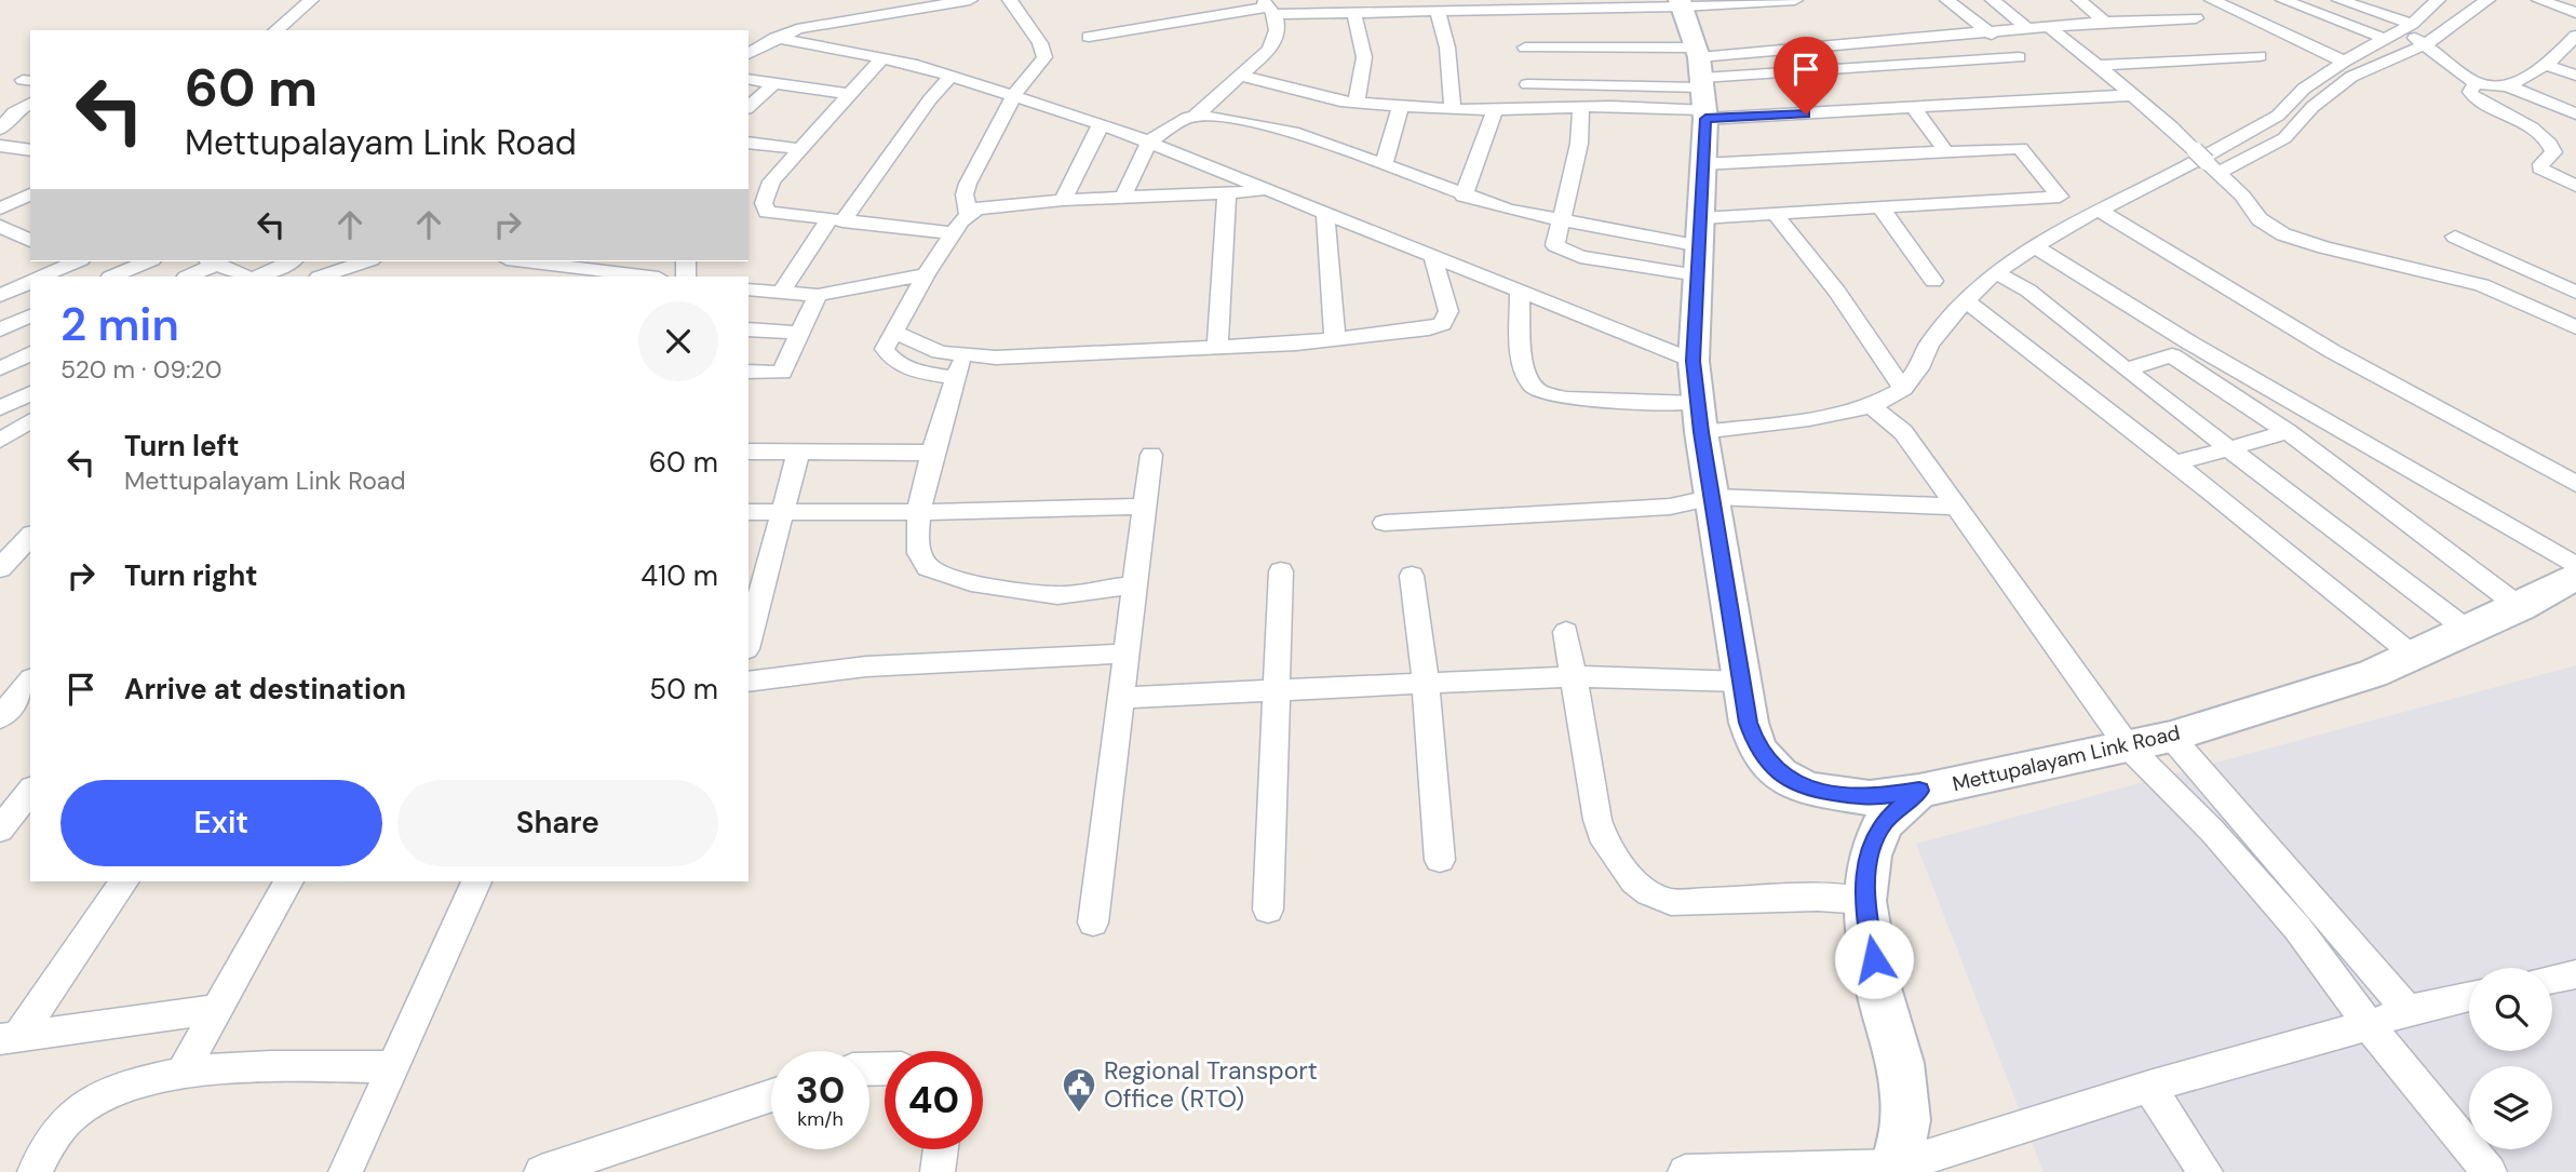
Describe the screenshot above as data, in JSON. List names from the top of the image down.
{
  "streets": {
    "street": ["Mettupalayam Link Road"]
  },
  "places": {
    "public building": ["Regional Transport Office (RTO)"]
  },
  "page": {
    "turn": ["60 m", "Mettupalayam Link Road"],
    "heading": ["2 min", "520 m · 09:20"],
    "list": [
      {
        "name": "Turn left",
        "note": "Mettupalayam Link Road",
        "value": "60 m"
      },
      {
        "name": "Turn right",
        "value": "410 m"
      },
      {
        "name": "Arrive at destination",
        "value": "50 m"
      }
    ],
    "buttons": ["Exit", "Share"],
    "speed": "30 km/h",
    "limit": "40"
  }
}
